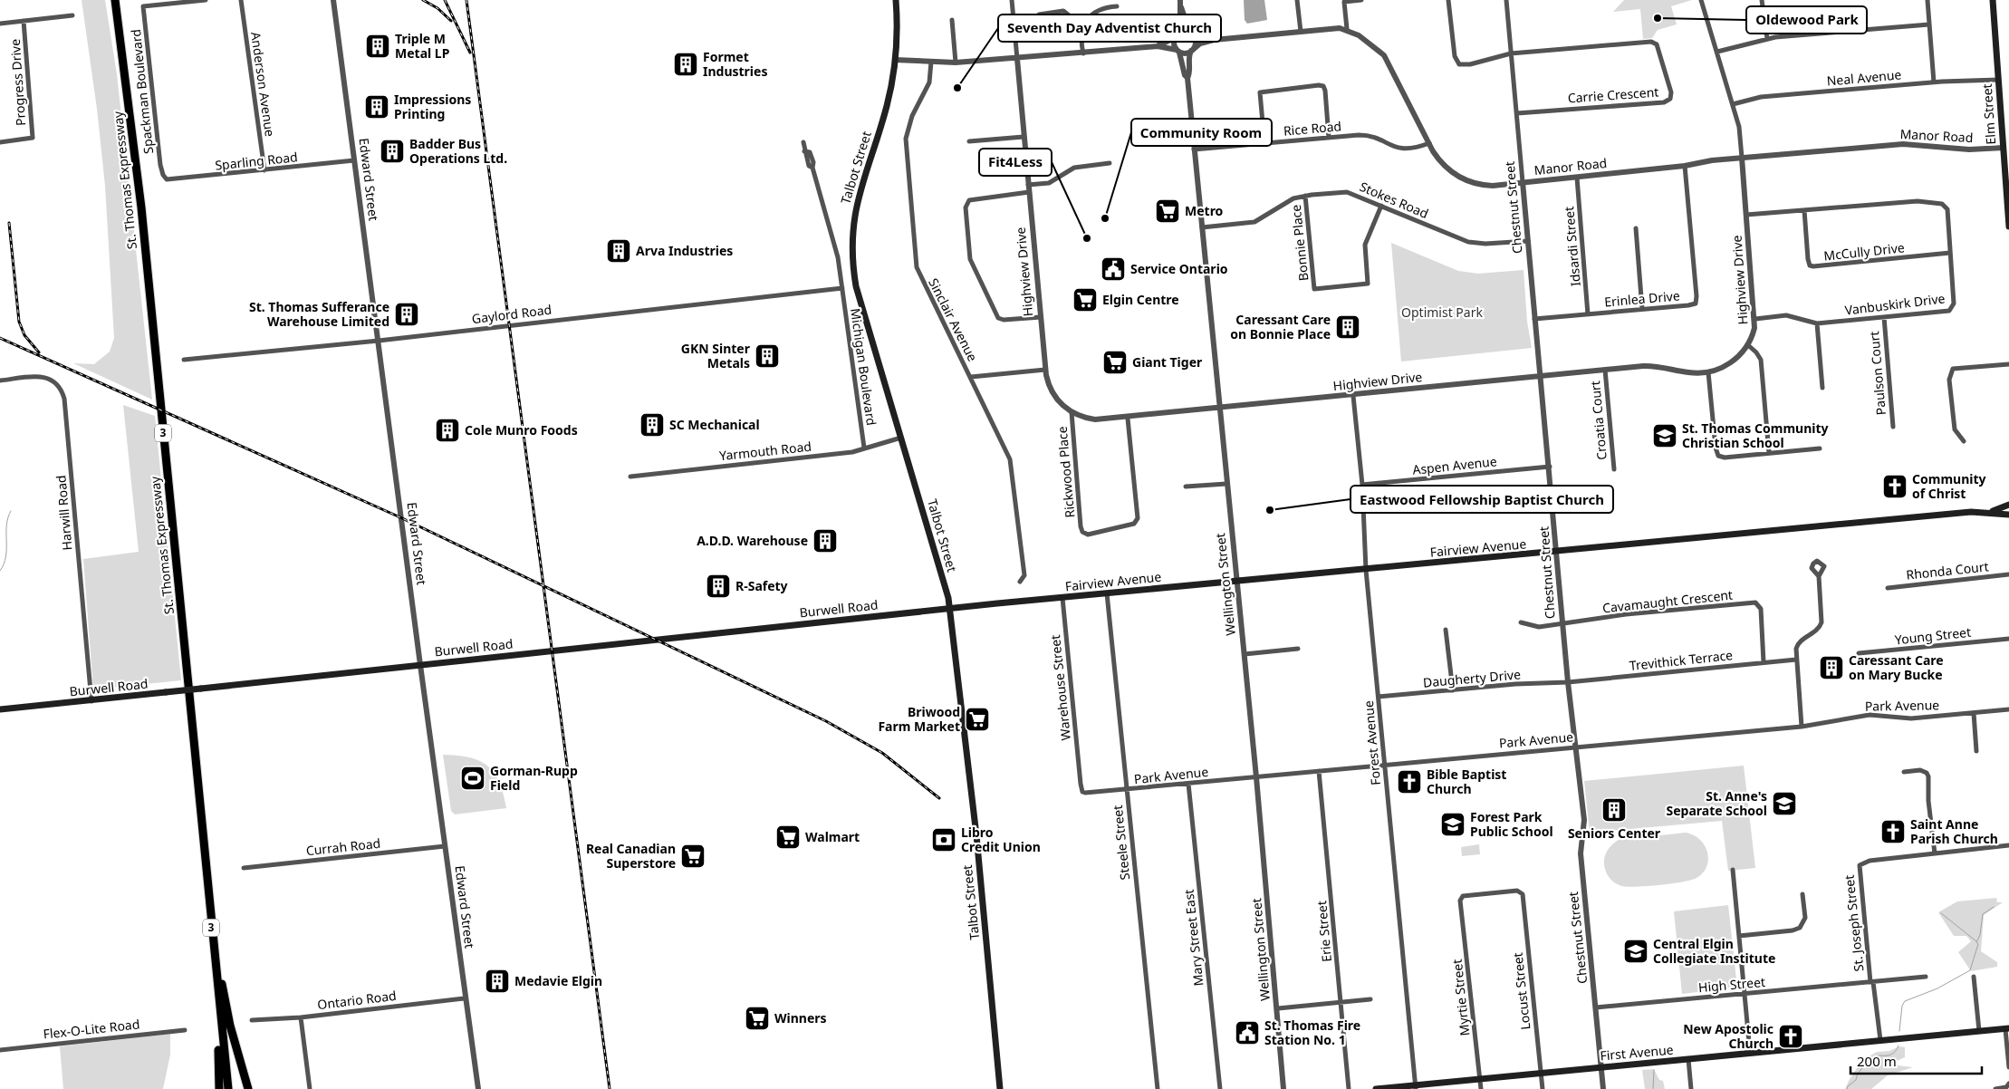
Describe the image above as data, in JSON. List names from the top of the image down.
{
  "streets": {
    "highway": ["St. Thomas Expressway", "3"],
    "main road": [
      "Elm Street",
      "Talbot Street",
      "Fairview Avenue",
      "Burwell Road",
      "First Avenue"
    ],
    "street": [
      "Neal Avenue",
      "Progress Drive",
      "Anderson Avenue",
      "Spackman Boulevard",
      "Carrie Crescent",
      "Rice Road",
      "Manor Road",
      "Sparling Road",
      "Edward Street",
      "Stokes Road",
      "Chestnut Street",
      "Bonnie Place",
      "Idsardi Street",
      "McCully Drive",
      "Highview Drive",
      "Erinlea Drive",
      "Vanbuskirk Drive",
      "Gaylord Road",
      "Sinclair Avenue",
      "Michigan Boulevard",
      "Paulson Court",
      "Croatia Court",
      "Yarmouth Road",
      "Aspen Avenue",
      "Rickwood Place",
      "Harwill Road",
      "Rhonda Court",
      "Wellington Street",
      "Cavamaught Crescent",
      "Young Street",
      "Trevithick Terrace",
      "Daugherty Drive",
      "Warehouse Street",
      "Park Avenue",
      "Forest Avenue",
      "Steele Street",
      "Currah Road",
      "St. Joseph Street",
      "Erie Street",
      "Mary Street East",
      "High Street",
      "Locust Street",
      "Myrtie Street",
      "Ontario Road",
      "Flex-O-Lite Road"
    ]
  },
  "crossings": [
    ["Neal Avenue", "Elm Street"],
    ["Neal Avenue", "Highview Drive"],
    ["Anderson Avenue", "Sparling Road"],
    ["Spackman Boulevard", "Sparling Road"],
    ["Carrie Crescent", "Chestnut Street"],
    ["Elm Street", "Manor Road"],
    ["Rice Road", "Manor Road"],
    ["Rice Road", "Wellington Street"],
    ["Manor Road", "Chestnut Street"],
    ["Manor Road", "Idsardi Street"],
    ["Manor Road", "Highview Drive"],
    ["Manor Road", "Erinlea Drive"],
    ["Sparling Road", "Edward Street"],
    ["Talbot Street", "Yarmouth Road"],
    ["Talbot Street", "Fairview Avenue"],
    ["Talbot Street", "Burwell Road"],
    ["Edward Street", "Gaylord Road"],
    ["Edward Street", "Burwell Road"],
    ["Edward Street", "Currah Road"],
    ["Edward Street", "Ontario Road"],
    ["Stokes Road", "Chestnut Street"],
    ["Stokes Road", "Bonnie Place"],
    ["Stokes Road", "Wellington Street"],
    ["Chestnut Street", "Highview Drive"],
    ["Chestnut Street", "Erinlea Drive"],
    ["Chestnut Street", "Aspen Avenue"],
    ["Chestnut Street", "Fairview Avenue"],
    ["Chestnut Street", "Cavamaught Crescent"],
    ["Chestnut Street", "Trevithick Terrace"],
    ["Chestnut Street", "Daugherty Drive"],
    ["Chestnut Street", "Park Avenue"],
    ["Chestnut Street", "High Street"],
    ["Chestnut Street", "First Avenue"],
    ["Idsardi Street", "Erinlea Drive"],
    ["McCully Drive", "Vanbuskirk Drive"],
    ["Highview Drive", "Vanbuskirk Drive"],
    ["Highview Drive", "Croatia Court"],
    ["Highview Drive", "Rickwood Place"],
    ["Highview Drive", "Wellington Street"],
    ["Highview Drive", "Forest Avenue"],
    ["Vanbuskirk Drive", "Paulson Court"],
    ["Gaylord Road", "Michigan Boulevard"],
    ["Michigan Boulevard", "Yarmouth Road"],
    ["Aspen Avenue", "Forest Avenue"],
    ["Harwill Road", "Burwell Road"],
    ["Fairview Avenue", "Wellington Street"],
    ["Fairview Avenue", "Burwell Road"],
    ["Fairview Avenue", "Warehouse Street"],
    ["Fairview Avenue", "Forest Avenue"],
    ["Fairview Avenue", "Steele Street"],
    ["Wellington Street", "Park Avenue"],
    ["Cavamaught Crescent", "Trevithick Terrace"],
    ["Trevithick Terrace", "Daugherty Drive"],
    ["Daugherty Drive", "Forest Avenue"],
    ["Warehouse Street", "Park Avenue"],
    ["Park Avenue", "Forest Avenue"],
    ["Park Avenue", "Steele Street"],
    ["Park Avenue", "Erie Street"],
    ["Park Avenue", "Mary Street East"],
    ["Forest Avenue", "First Avenue"],
    ["St. Joseph Street", "High Street"],
    ["St. Joseph Street", "First Avenue"],
    ["Locust Street", "Myrtie Street"],
    ["Locust Street", "First Avenue"],
    ["Myrtie Street", "First Avenue"]
  ],
  "parks": ["Optimist Park"],
  "places": {
    "other": [
      "Oldewood Park",
      "Seventh Day Adventist Church",
      "Community Room",
      "Fit4Less",
      "Eastwood Fellowship Baptist Church"
    ],
    "building": [
      "Triple M Metal LP",
      "Formet Industries",
      "Impressions Printing",
      "Badder Bus Operations Ltd.",
      "Arva Industries",
      "St. Thomas Sufferance Warehouse Limited",
      "Caressant Care on Bonnie Place",
      "GKN Sinter Metals",
      "SC Mechanical",
      "Cole Munro Foods",
      "A.D.D. Warehouse",
      "R-Safety",
      "Caressant Care on Mary Bucke",
      "Seniors Center",
      "Medavie Elgin"
    ],
    "supermarket": [
      "Metro",
      "Elgin Centre",
      "Giant Tiger",
      "Briwood Farm Market",
      "Walmart",
      "Real Canadian Superstore",
      "Winners"
    ],
    "public building": ["Service Ontario", "St. Thomas Fire Station No. 1"],
    "school or university": [
      "St. Thomas Community Christian School",
      "St. Anne's Separate School",
      "Forest Park Public School",
      "Central Elgin Collegiate Institute"
    ],
    "church": [
      "Community of Christ",
      "Bible Baptist Church",
      "Saint Anne Parish Church",
      "New Apostolic Church"
    ],
    "sports": ["Gorman-Rupp Field"],
    "bank": ["Libro Credit Union"]
  },
  "scale_bar": "200 m"
}
